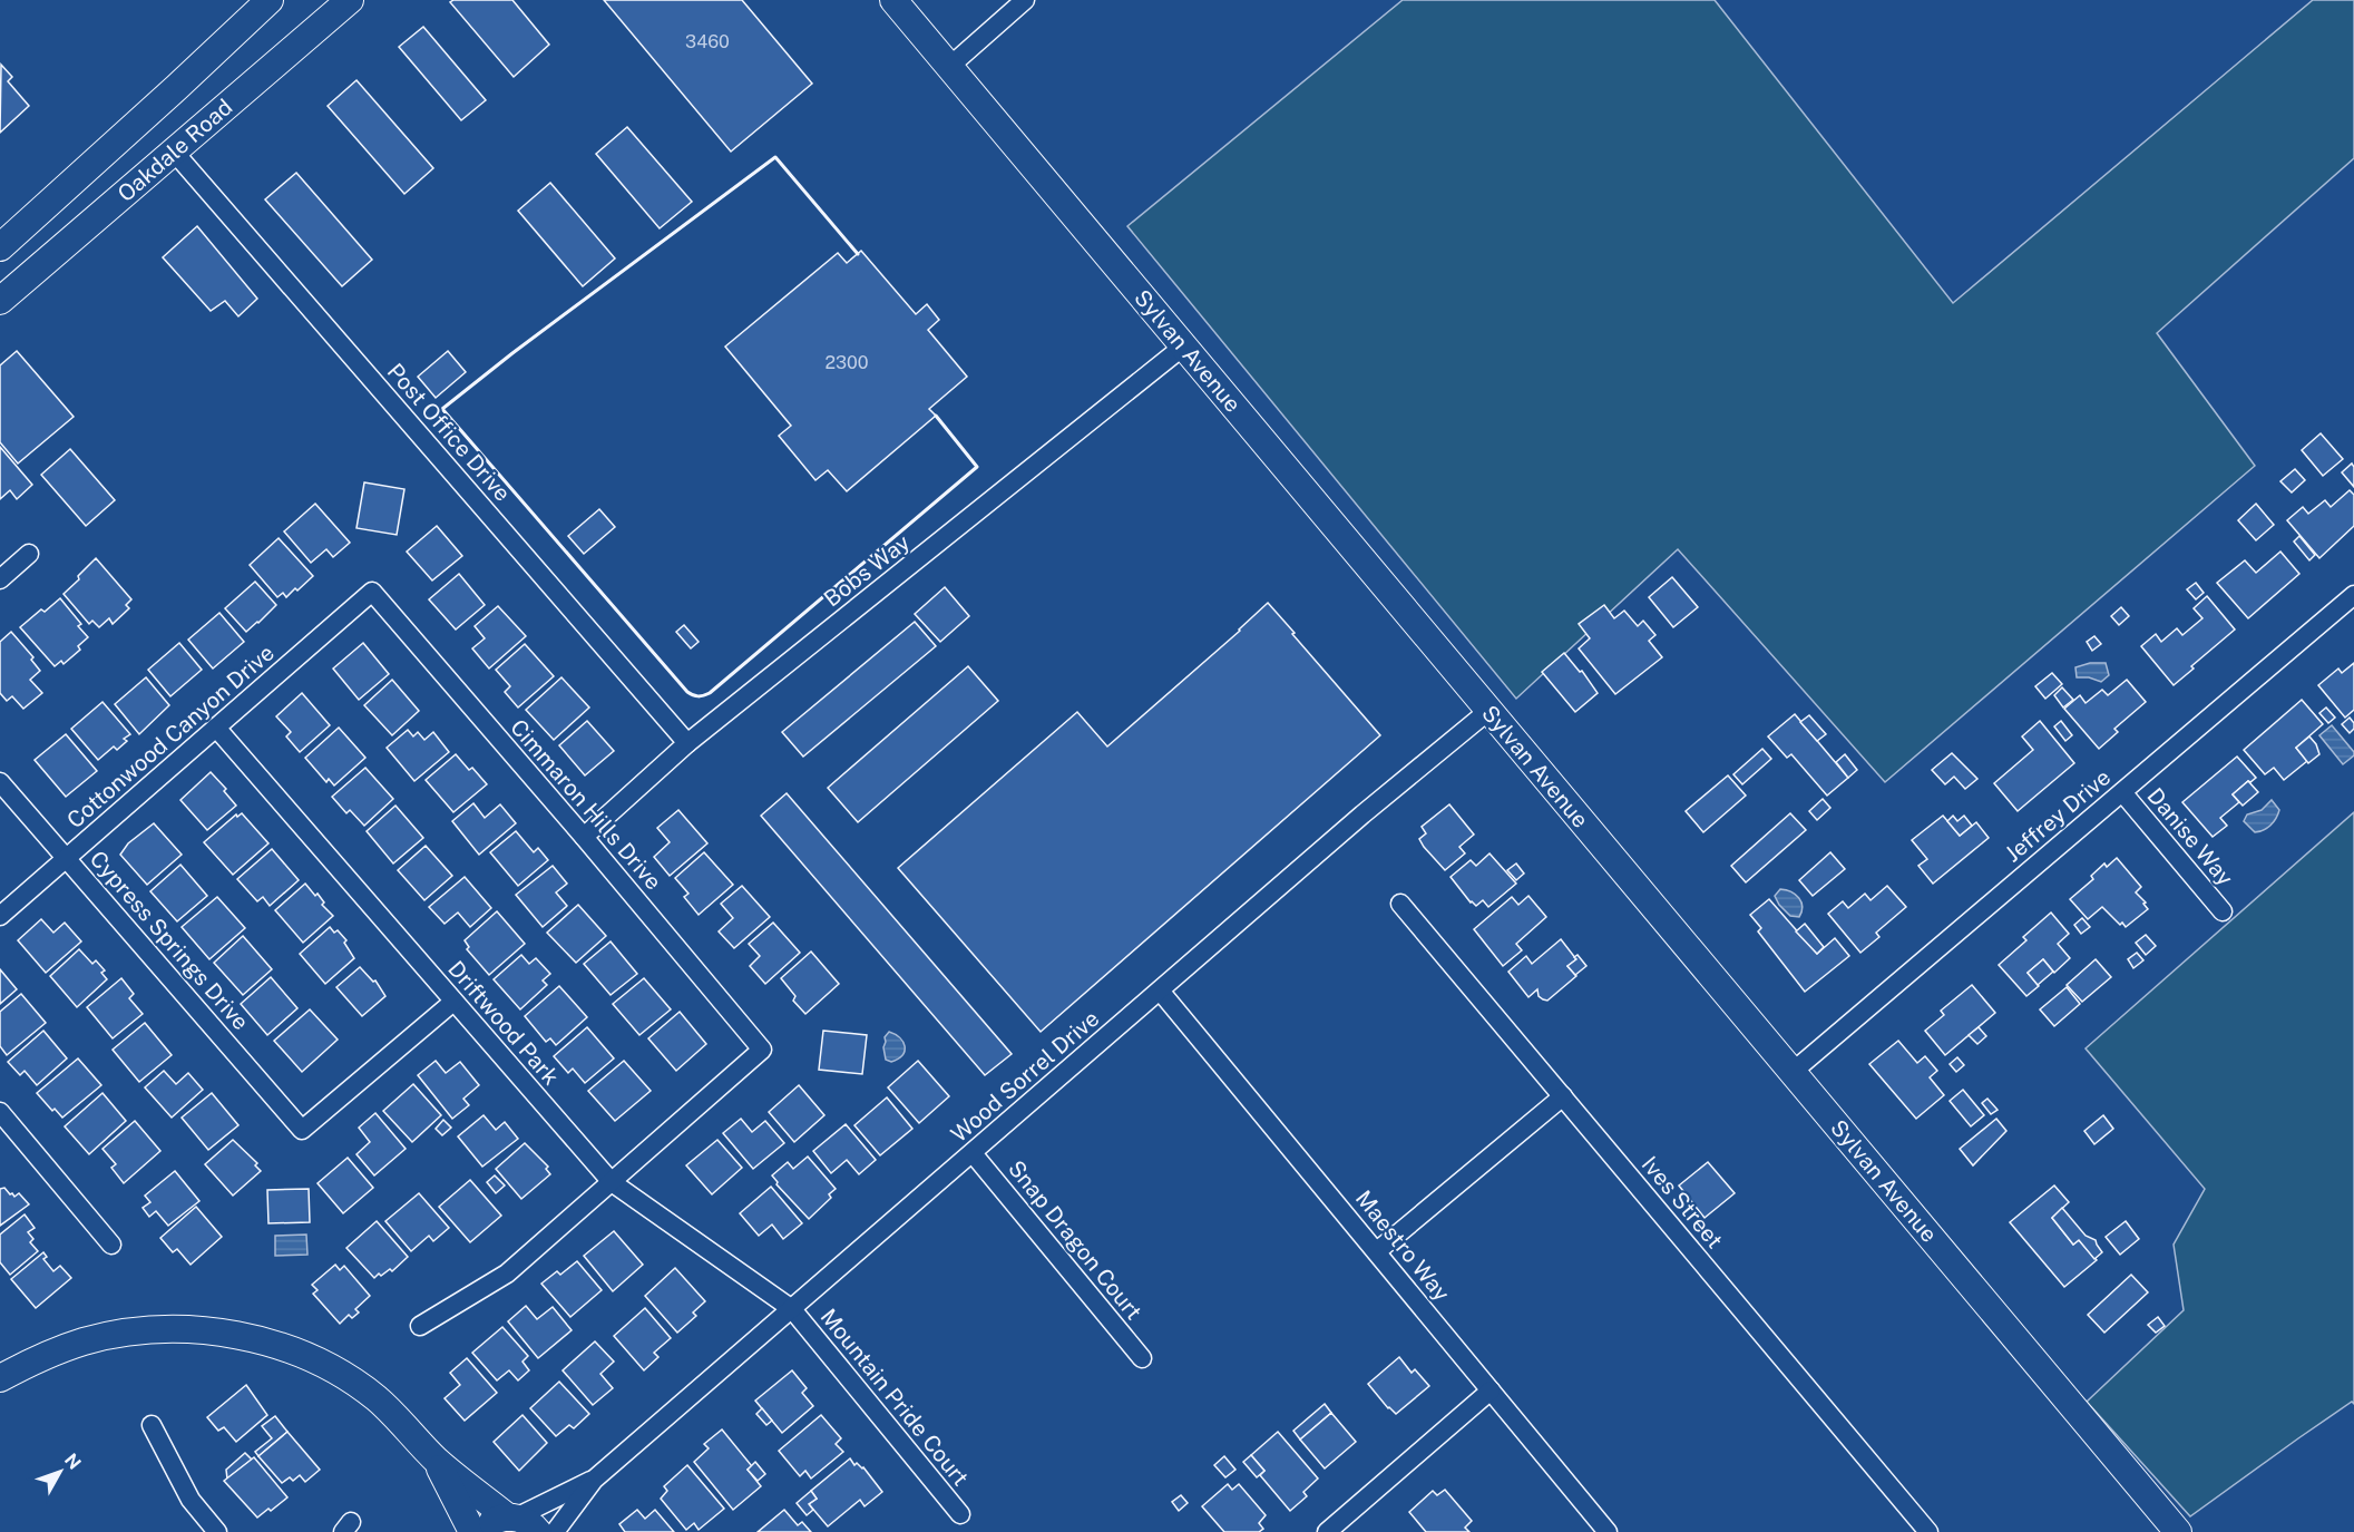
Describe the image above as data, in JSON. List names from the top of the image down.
{
  "streets": {
    "main road": ["Oakdale Road", "Sylvan Avenue"],
    "street": [
      "Post Office Drive",
      "Bobs Way",
      "Cottonwood Canyon Drive",
      "Cimmaron Hills Drive",
      "Jeffrey Drive",
      "Danise Way",
      "Cypress Springs Drive",
      "Driftwood Park",
      "Wood Sorrel Drive",
      "Ives Street",
      "Snap Dragon Court",
      "Maestro Way",
      "Mountain Pride Court"
    ]
  },
  "crossings": [
    ["Oakdale Road", "Post Office Drive"],
    ["Sylvan Avenue", "Bobs Way"],
    ["Sylvan Avenue", "Jeffrey Drive"],
    ["Sylvan Avenue", "Wood Sorrel Drive"],
    ["Post Office Drive", "Bobs Way"],
    ["Bobs Way", "Cimmaron Hills Drive"],
    ["Cottonwood Canyon Drive", "Cimmaron Hills Drive"],
    ["Cottonwood Canyon Drive", "Cypress Springs Drive"],
    ["Cottonwood Canyon Drive", "Driftwood Park"],
    ["Cimmaron Hills Drive", "Driftwood Park"],
    ["Jeffrey Drive", "Danise Way"],
    ["Cypress Springs Drive", "Driftwood Park"],
    ["Driftwood Park", "Wood Sorrel Drive"],
    ["Driftwood Park", "Mountain Pride Court"],
    ["Wood Sorrel Drive", "Snap Dragon Court"],
    ["Wood Sorrel Drive", "Maestro Way"],
    ["Wood Sorrel Drive", "Mountain Pride Court"]
  ],
  "house_numbers": ["3460", "2300"],
  "north": "top right"
}
